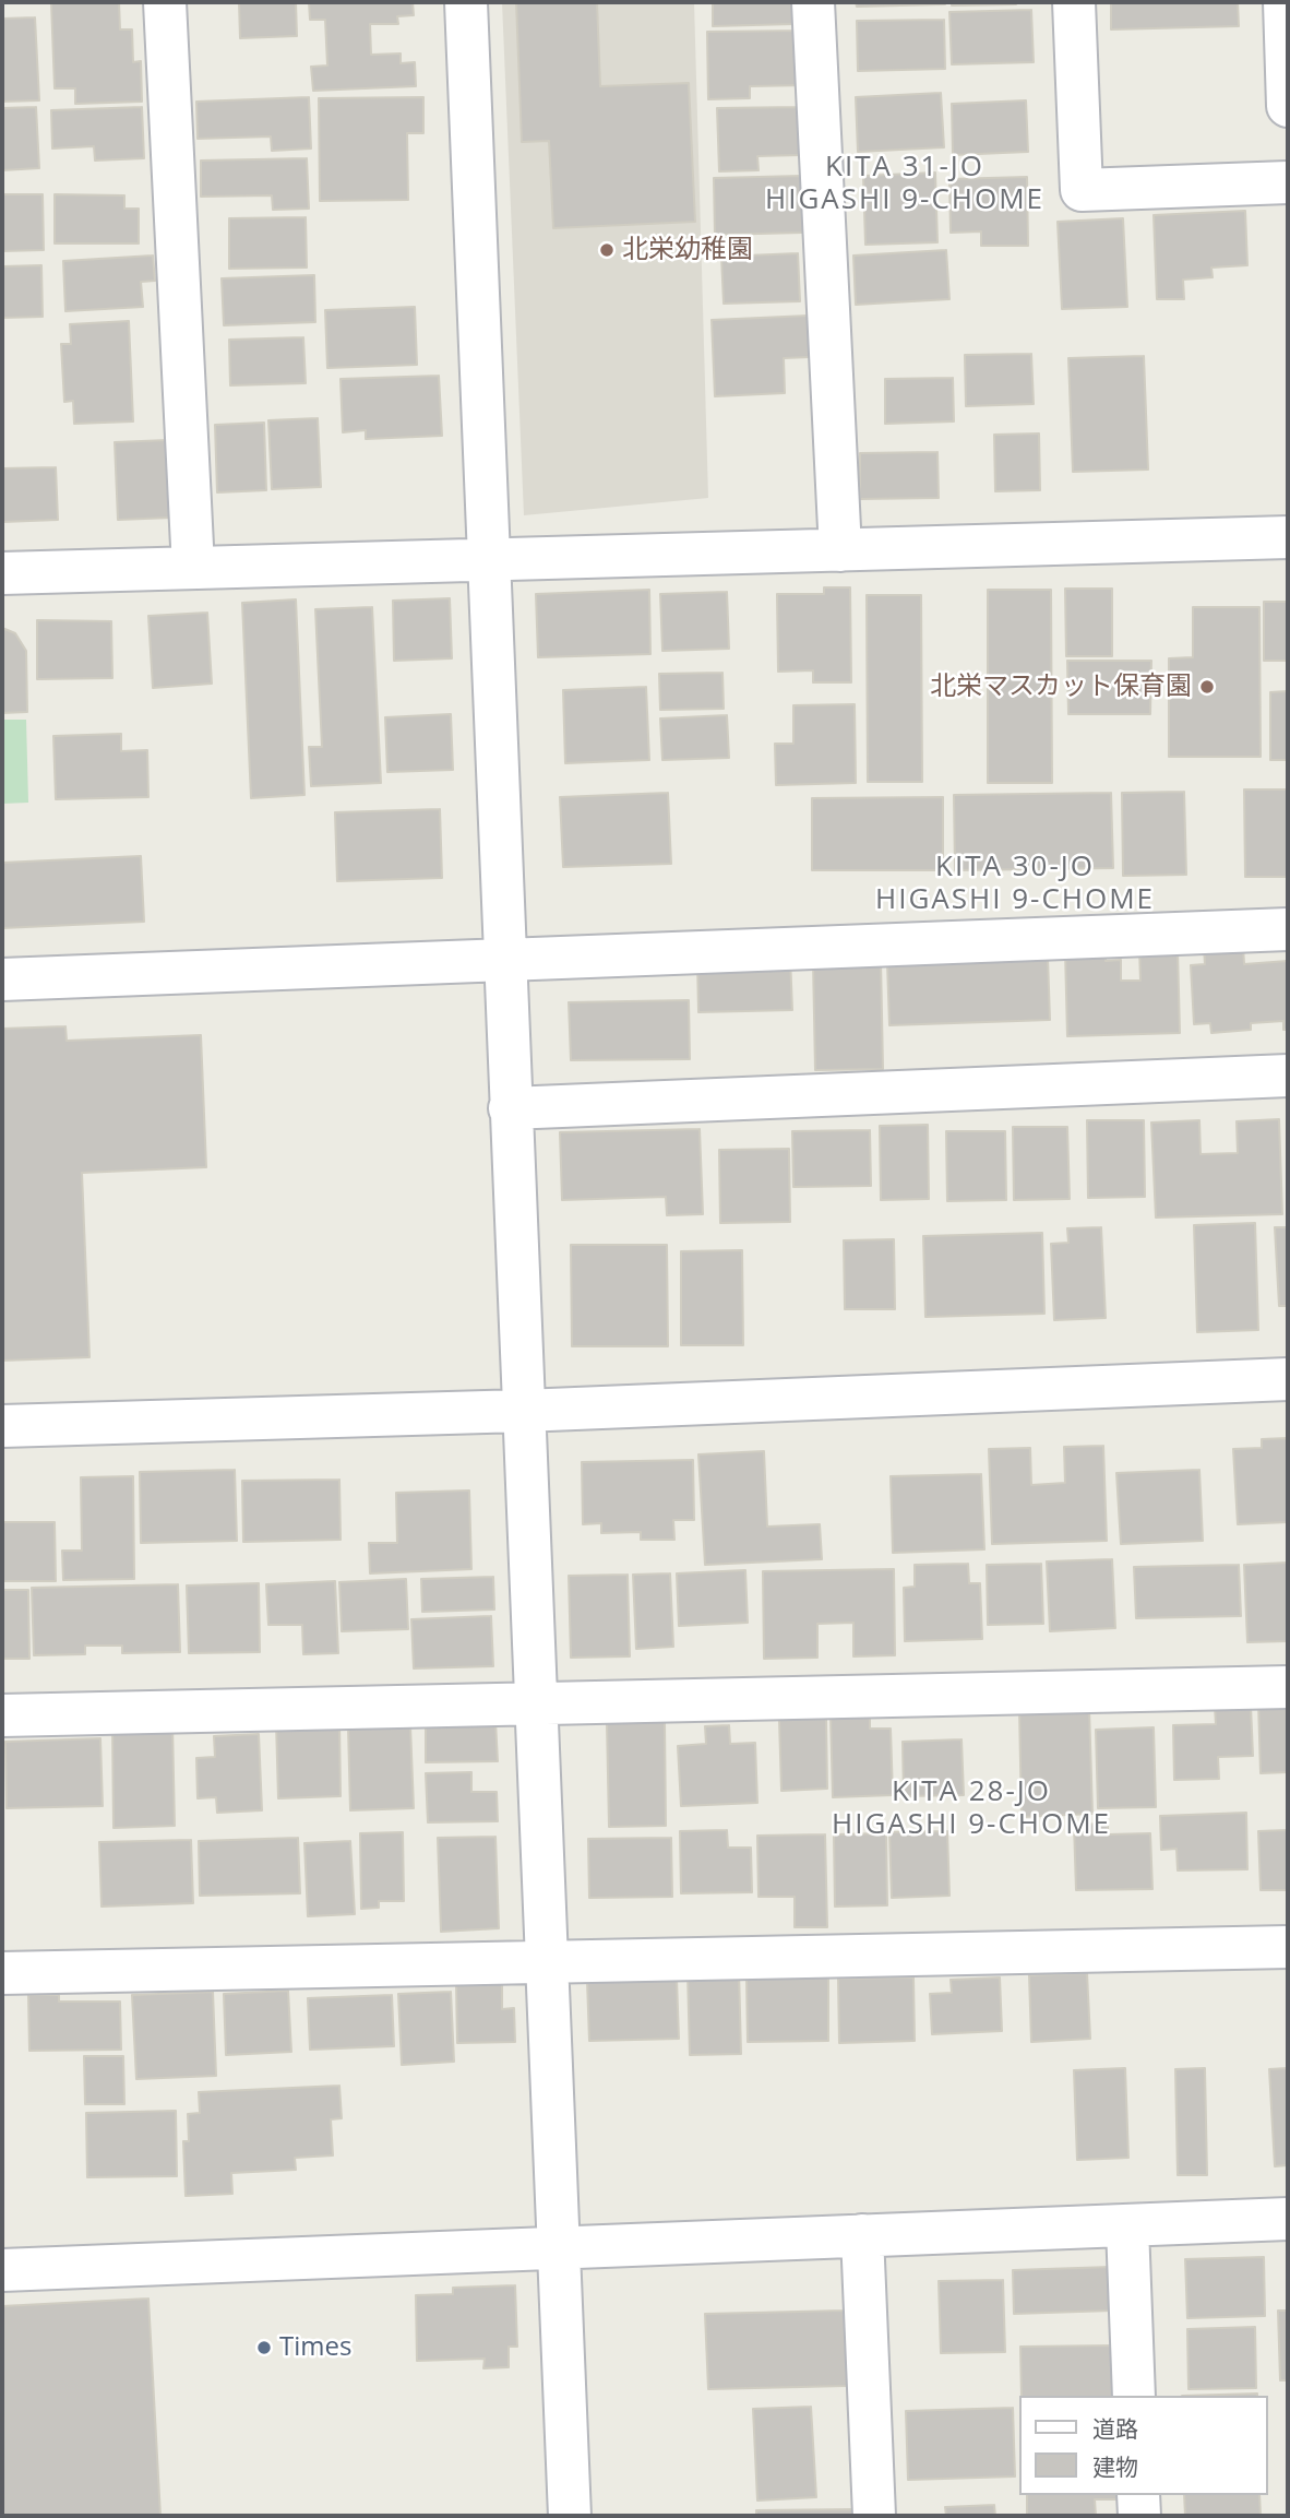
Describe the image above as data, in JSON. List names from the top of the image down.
{
  "districts": ["KITA 31-JO HIGASHI 9-CHOME", "KITA 30-JO HIGASHI 9-CHOME", "KITA 28-JO HIGASHI 9-CHOME"],
  "places": ["北栄幼稚園", "北栄マスカット保育園", "Times"],
  "legend": ["道路", "建物"]
}
